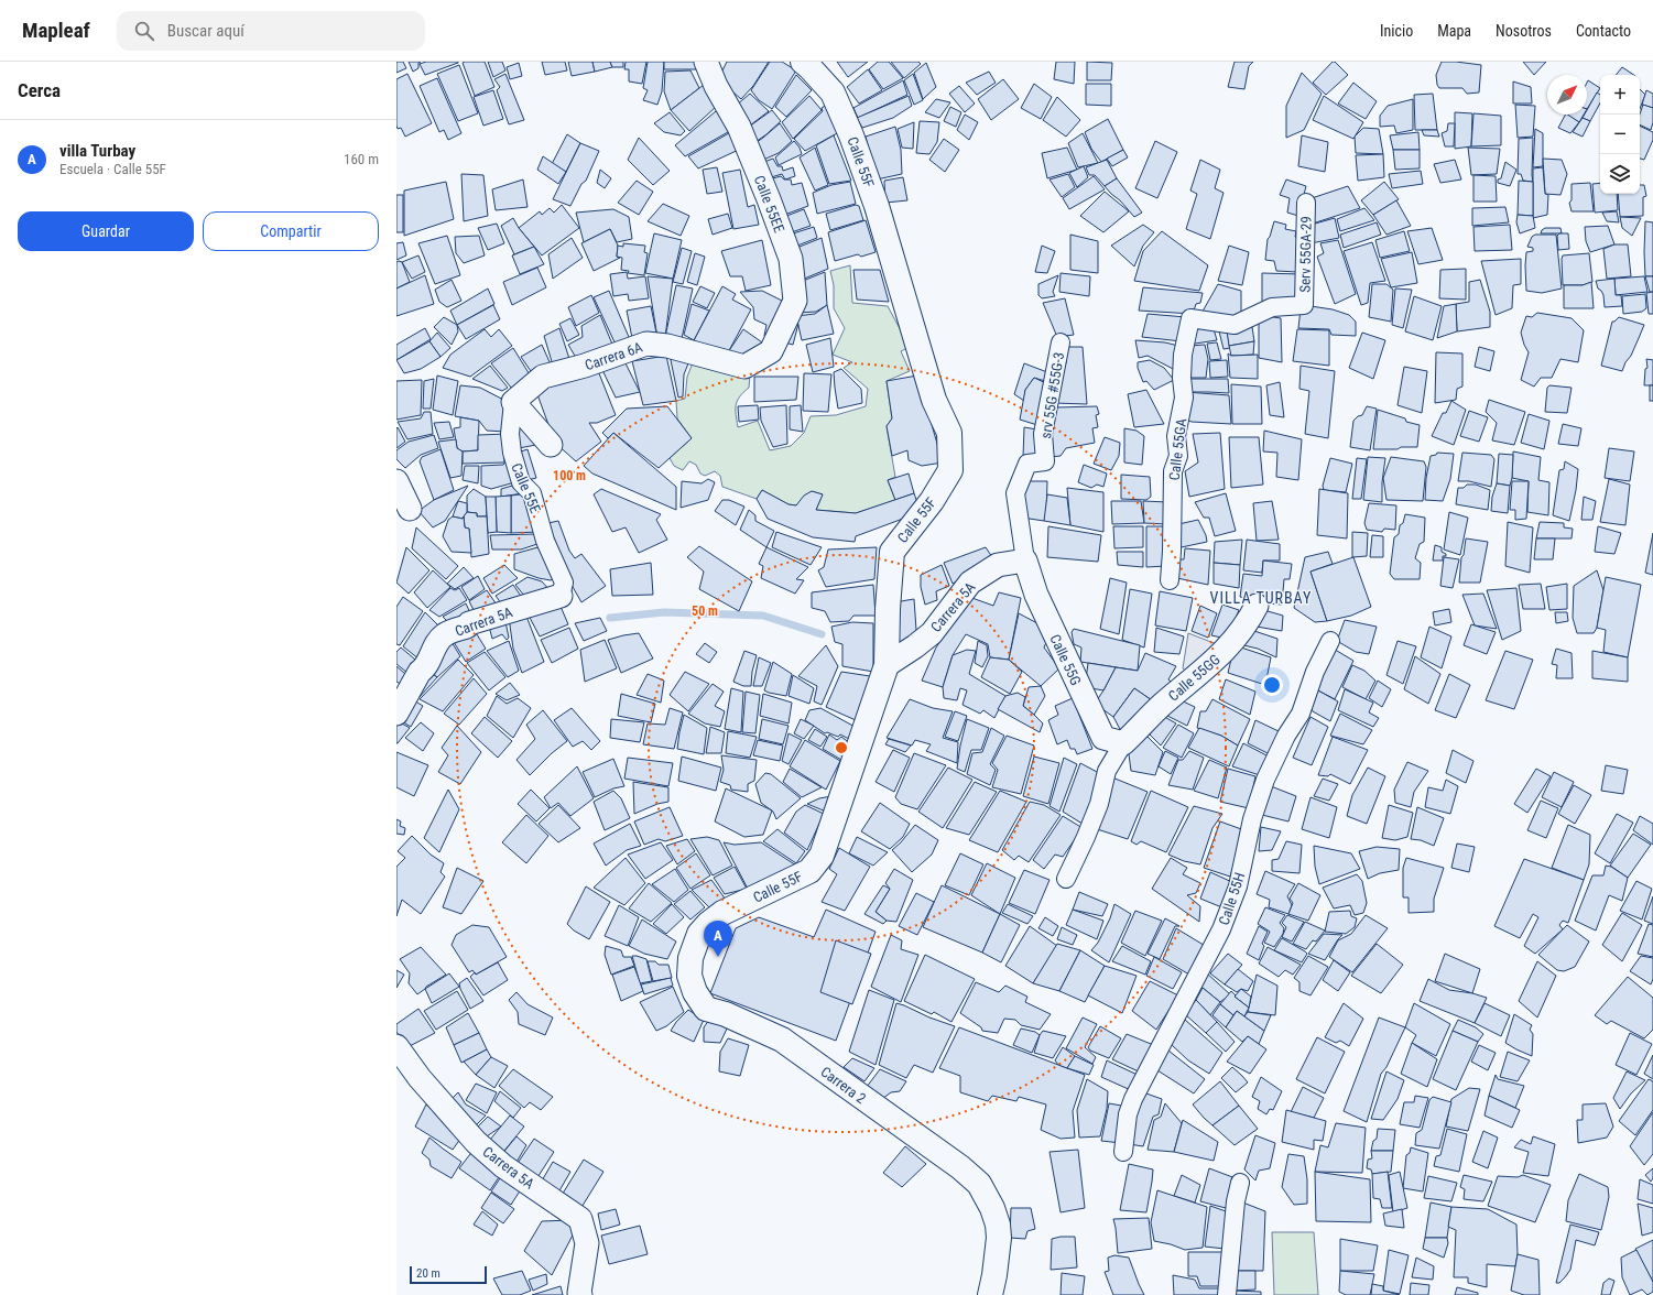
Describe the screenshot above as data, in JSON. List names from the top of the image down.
{
  "streets": {
    "street": [
      "Calle 55F",
      "Calle 55EE",
      "Serv 55GA-29",
      "Carrera 6A",
      "srv 55G #55G-3",
      "Calle 55GA",
      "Calle 55E",
      "Carrera 5A",
      "Calle 55G",
      "Calle 55GG",
      "Calle 55H",
      "Carrera 2"
    ]
  },
  "crossings": [
    ["Calle 55F", "Carrera 5A"],
    ["Calle 55F", "Carrera 2"],
    ["Calle 55EE", "Carrera 6A"],
    ["Serv 55GA-29", "Calle 55GA"],
    ["Carrera 6A", "Calle 55E"],
    ["srv 55G #55G-3", "Carrera 5A"],
    ["srv 55G #55G-3", "Calle 55G"],
    ["Calle 55E", "Carrera 5A"],
    ["Carrera 5A", "Calle 55G"],
    ["Calle 55G", "Calle 55GG"]
  ],
  "districts": ["VILLA TURBAY"],
  "scale_bar": "20 m",
  "north": "top right",
  "page": {
    "header": "Mapleaf",
    "search": "Buscar aquí",
    "nav": [
      "Inicio",
      "Mapa",
      "Nosotros",
      "Contacto"
    ],
    "heading": "Cerca",
    "map_buttons": ["+", "−"],
    "list": [
      {
        "mark": "A",
        "name": "villa Turbay",
        "note": "Escuela · Calle 55F",
        "value": "160 m"
      }
    ],
    "buttons": ["Guardar", "Compartir"],
    "pins": "A",
    "scale": "20 m"
  },
  "rings": ["100 m", "50 m"]
}
